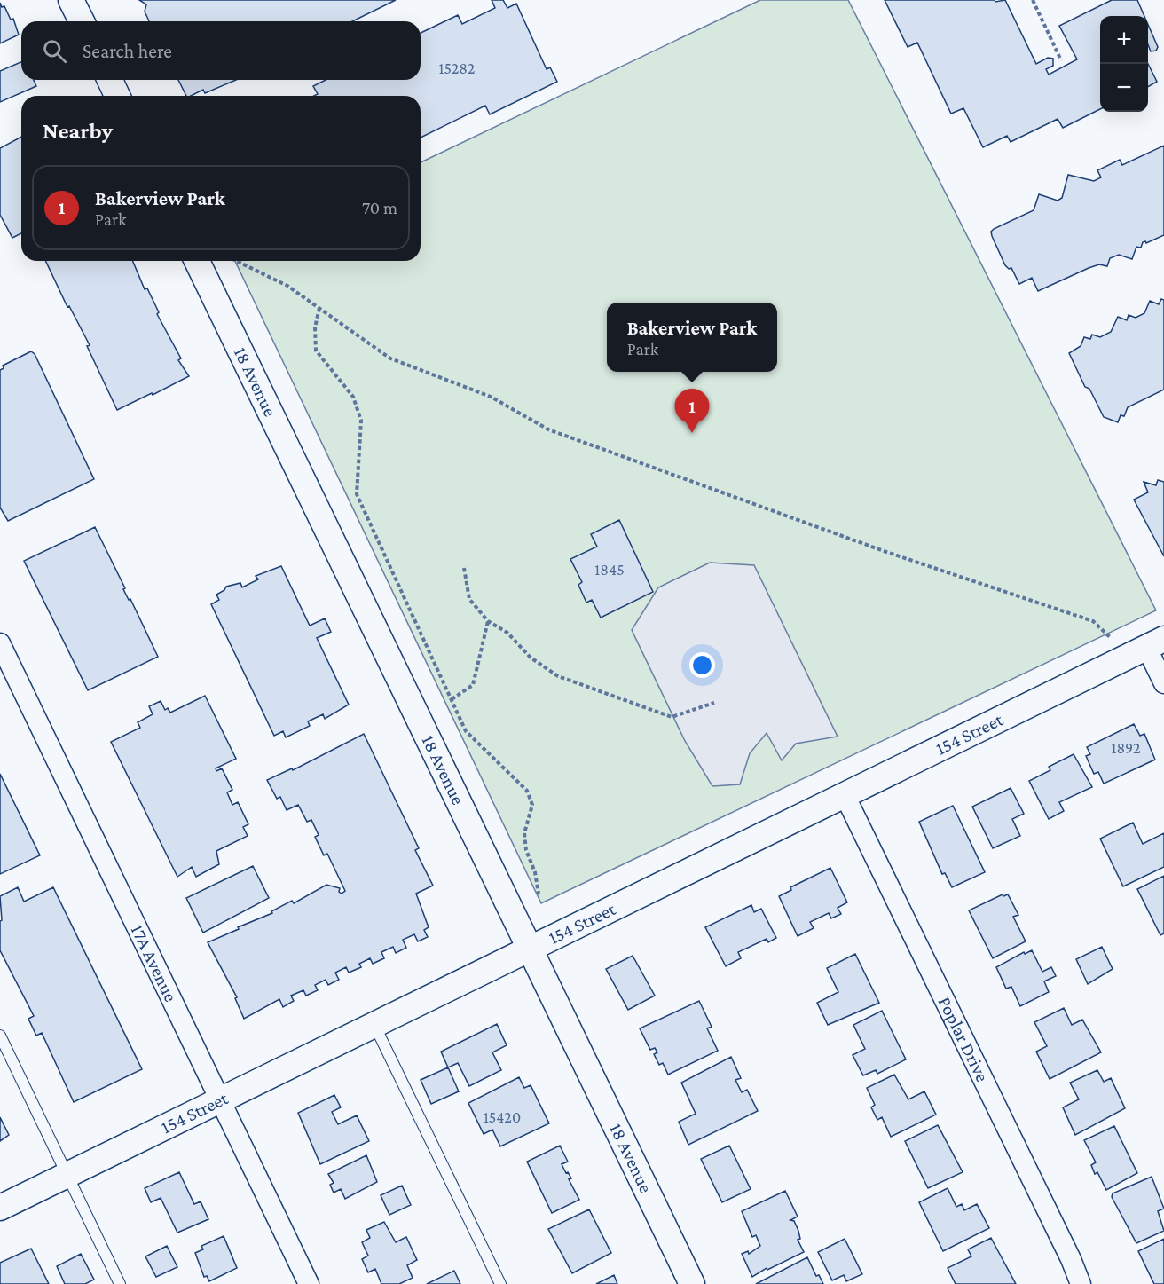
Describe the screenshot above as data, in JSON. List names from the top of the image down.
{
  "streets": {
    "street": [
      "18 Avenue",
      "154 Street",
      "17A Avenue",
      "Poplar Drive"
    ]
  },
  "crossings": [
    ["18 Avenue", "154 Street"],
    ["154 Street", "17A Avenue"],
    ["154 Street", "Poplar Drive"]
  ],
  "house_numbers": [
    "15282",
    "1845",
    "1892",
    "15420"
  ],
  "page": {
    "map_buttons": ["+", "−"],
    "search": "Search here",
    "heading": "Nearby",
    "list": [
      {
        "mark": "1",
        "name": "Bakerview Park",
        "note": "Park",
        "value": "70 m"
      }
    ],
    "popup": ["Bakerview Park", "Park"],
    "pins": "1"
  }
}
